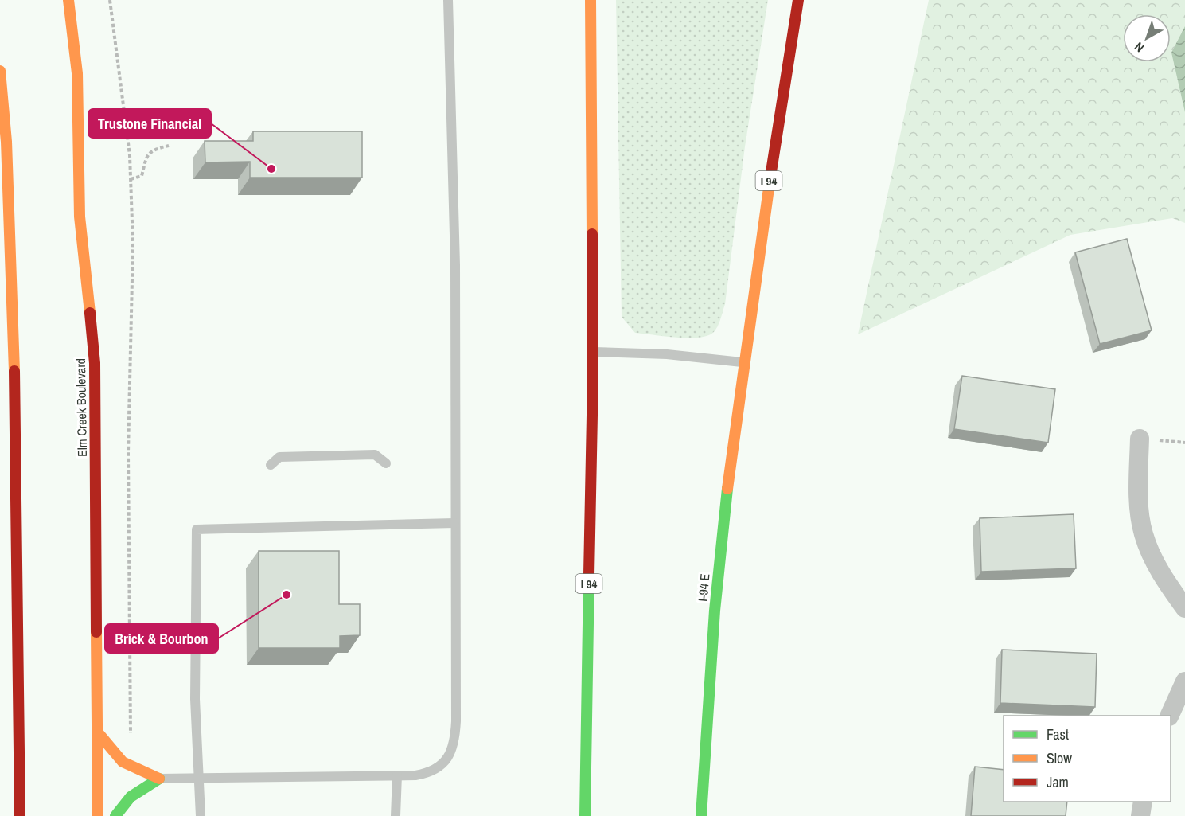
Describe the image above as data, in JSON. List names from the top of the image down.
{
  "streets": {
    "main road": ["I 94", "Elm Creek Boulevard", "I-94 E"]
  },
  "crossings": [
    ["I 94", "I-94 E"]
  ],
  "places": ["Trustone Financial", "Brick & Bourbon"],
  "legend": ["Fast", "Slow", "Jam"],
  "north": "bottom left"
}
